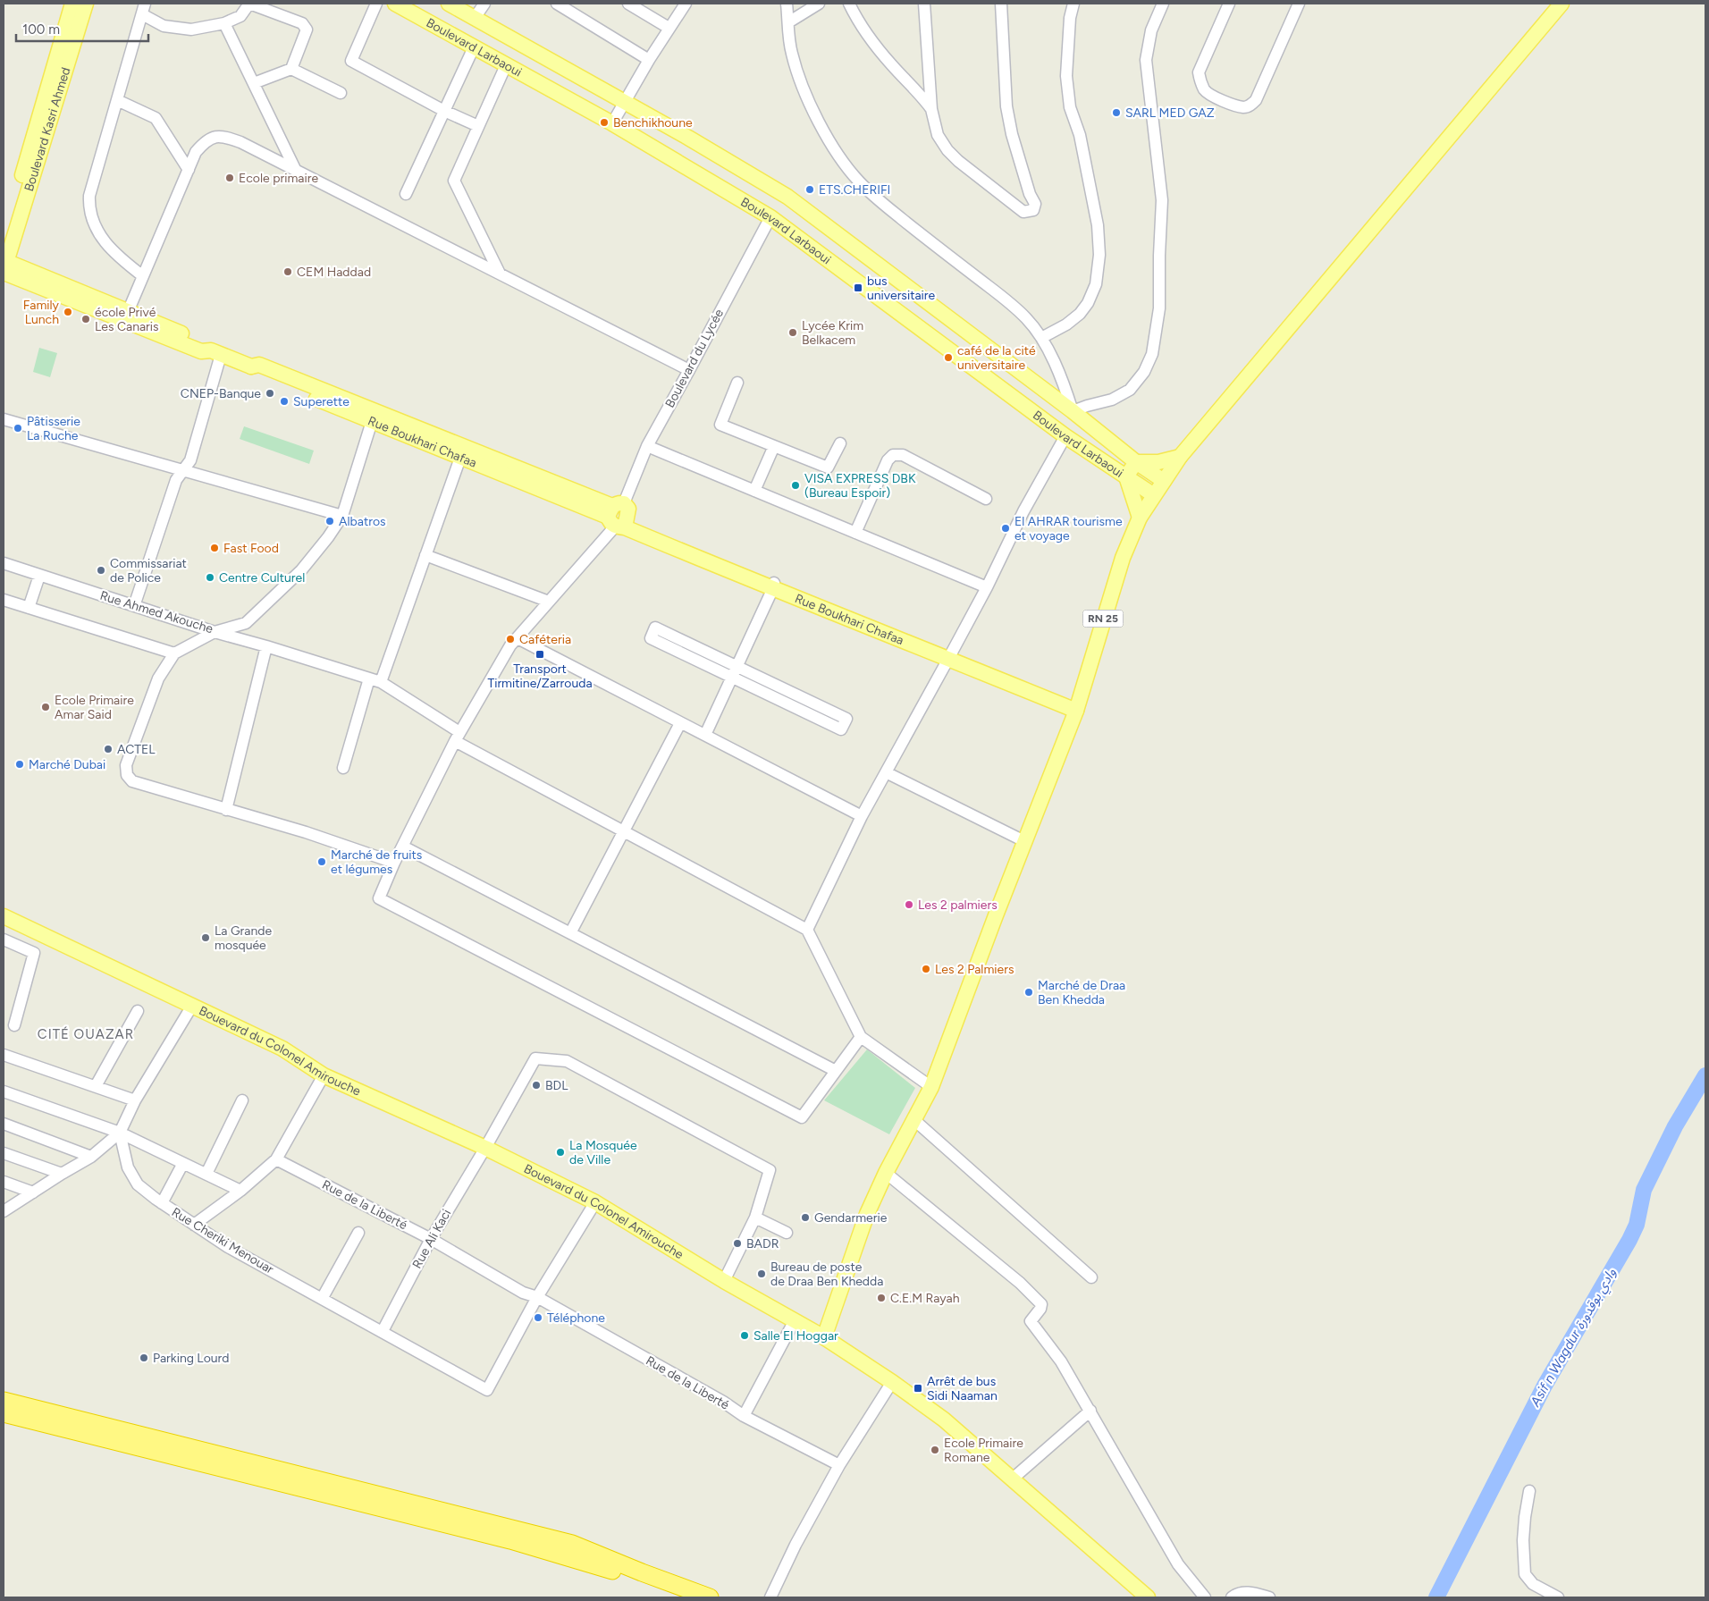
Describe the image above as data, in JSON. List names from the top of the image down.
{
  "streets": {
    "main road": [
      "Boulevard Larbaoui",
      "Boulevard Kasri Ahmed",
      "Rue Boukhari Chafaa",
      "RN 25",
      "Bouevard du Colonel Amirouche"
    ],
    "street": [
      "Boulevard du Lycée",
      "Rue Ahmed Akouche",
      "Rue de la Liberté",
      "Rue Ali Kaci",
      "Rue Cheriki Menouar"
    ]
  },
  "crossings": [
    ["Boulevard Larbaoui", "Boulevard du Lycée"],
    ["Boulevard Larbaoui", "RN 25"],
    ["Boulevard du Lycée", "Rue Boukhari Chafaa"],
    ["Rue Boukhari Chafaa", "Rue Ahmed Akouche"],
    ["Rue Boukhari Chafaa", "RN 25"],
    ["RN 25", "Bouevard du Colonel Amirouche"],
    ["Bouevard du Colonel Amirouche", "Rue Ali Kaci"],
    ["Rue de la Liberté", "Rue Ali Kaci"],
    ["Rue de la Liberté", "Rue Cheriki Menouar"],
    ["Rue Ali Kaci", "Rue Cheriki Menouar"]
  ],
  "districts": ["CITÉ OUAZAR"],
  "water": ["Asif n Wagdur وادي بوقدورة"],
  "places": {
    "other": [
      "SARL MED GAZ",
      "Benchikhoune",
      "Ecole primaire",
      "ETS.CHERIFI",
      "CEM Haddad",
      "Family Lunch",
      "école Privé Les Canaris",
      "Lycée Krim Belkacem",
      "café de la cité universitaire",
      "CNEP-Banque",
      "Superette",
      "Pâtisserie La Ruche",
      "VISA EXPRESS DBK (Bureau Espoir)",
      "Albatros",
      "El AHRAR tourisme et voyage",
      "Fast Food",
      "Commissariat de Police",
      "Centre Culturel",
      "Caféteria",
      "Ecole Primaire Amar Said",
      "ACTEL",
      "Marché Dubai",
      "Marché de fruits et légumes",
      "Les 2 palmiers",
      "La Grande mosquée",
      "Les 2 Palmiers",
      "Marché de Draa Ben Khedda",
      "BDL",
      "La Mosquée de Ville",
      "Gendarmerie",
      "BADR",
      "Bureau de poste de Draa Ben Khedda",
      "C.E.M Rayah",
      "Téléphone",
      "Salle El Hoggar",
      "Parking Lourd",
      "Ecole Primaire Romane"
    ],
    "transit": ["bus universitaire", "Transport Tirmitine/Zarrouda", "Arrêt de bus Sidi Naaman"]
  },
  "scale_bar": "100 m"
}
